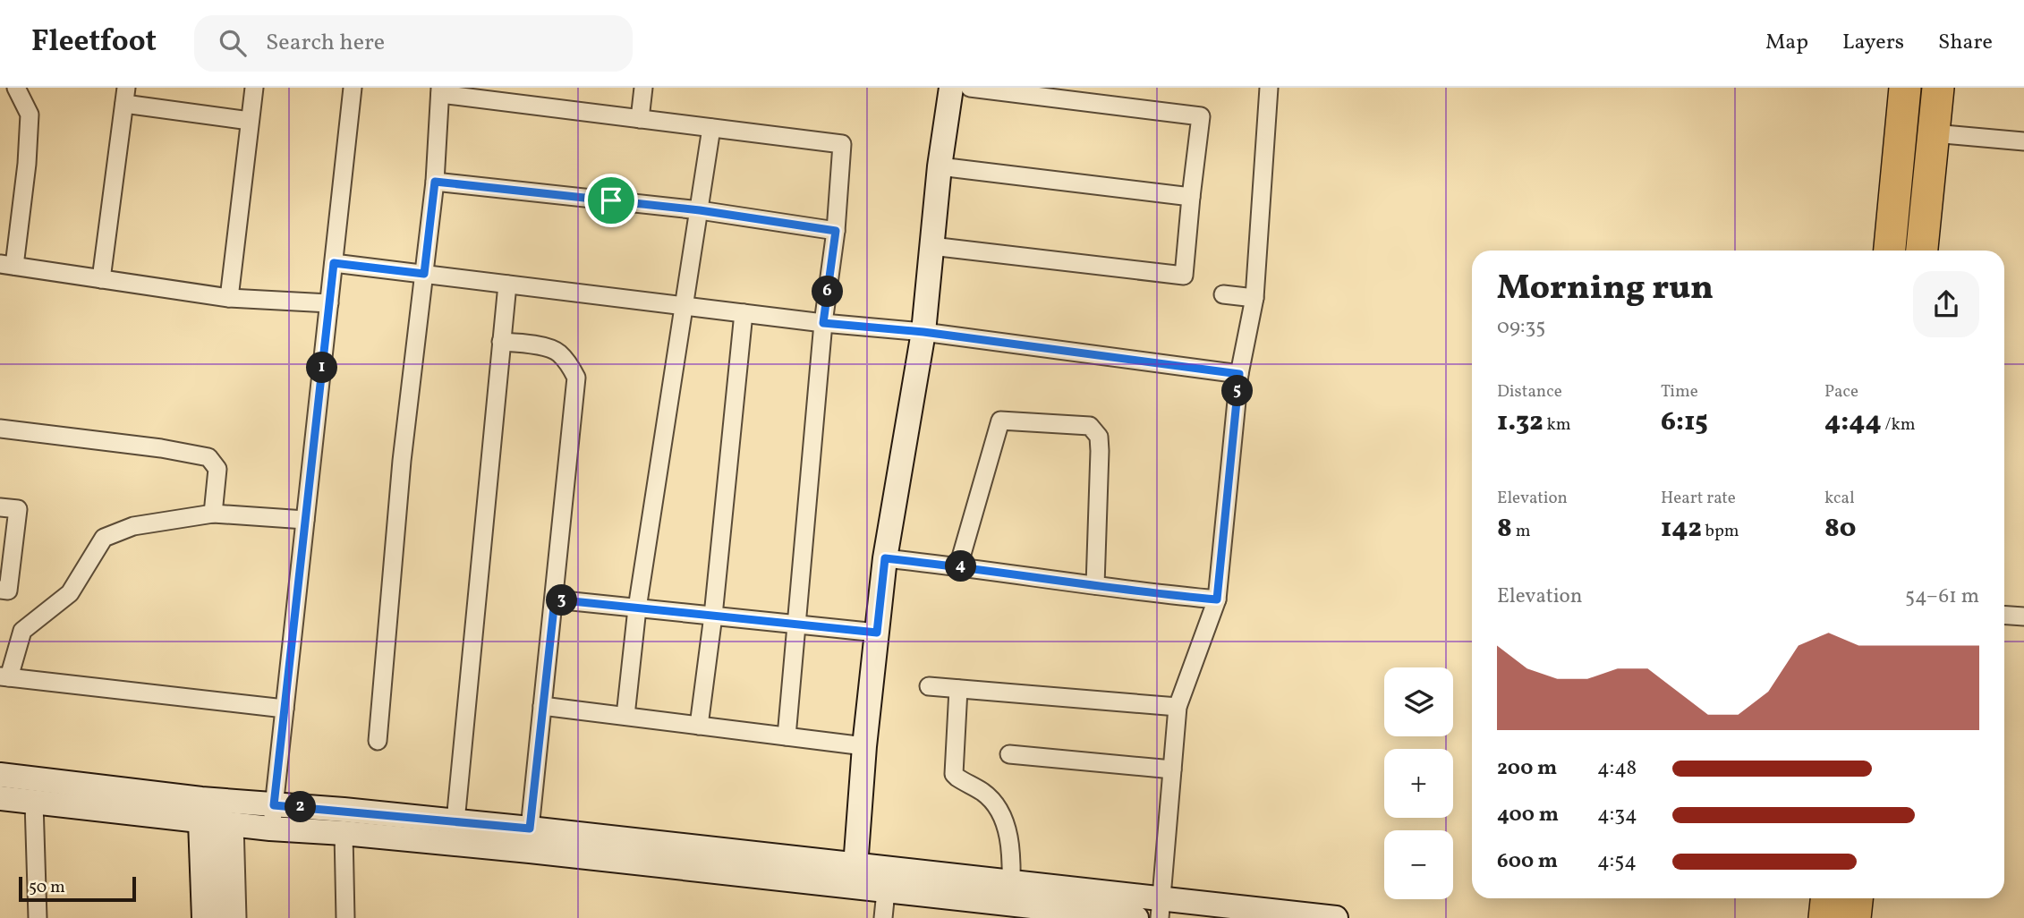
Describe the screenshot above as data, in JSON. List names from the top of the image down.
{
  "scale_bar": "50 m",
  "page": {
    "header": "Fleetfoot",
    "search": "Search here",
    "nav": ["Map", "Layers", "Share"],
    "heading": ["Morning run", "09:35"],
    "pins": [
      "6",
      "1",
      "5",
      "4",
      "3",
      "2"
    ],
    "stats": [
      ["Distance", "1.32 km"],
      ["Time", "6:15"],
      ["Pace", "4:44 /km"],
      ["Elevation", "8 m"],
      ["Heart rate", "142 bpm"],
      ["kcal", "80"]
    ],
    "chart": ["Elevation", "54–61 m"],
    "map_buttons": ["+", "−"],
    "list": [
      {
        "name": "200 m",
        "note": "4:48"
      },
      {
        "name": "400 m",
        "note": "4:34"
      },
      {
        "name": "600 m",
        "note": "4:54"
      }
    ],
    "scale": "50 m"
  }
}
